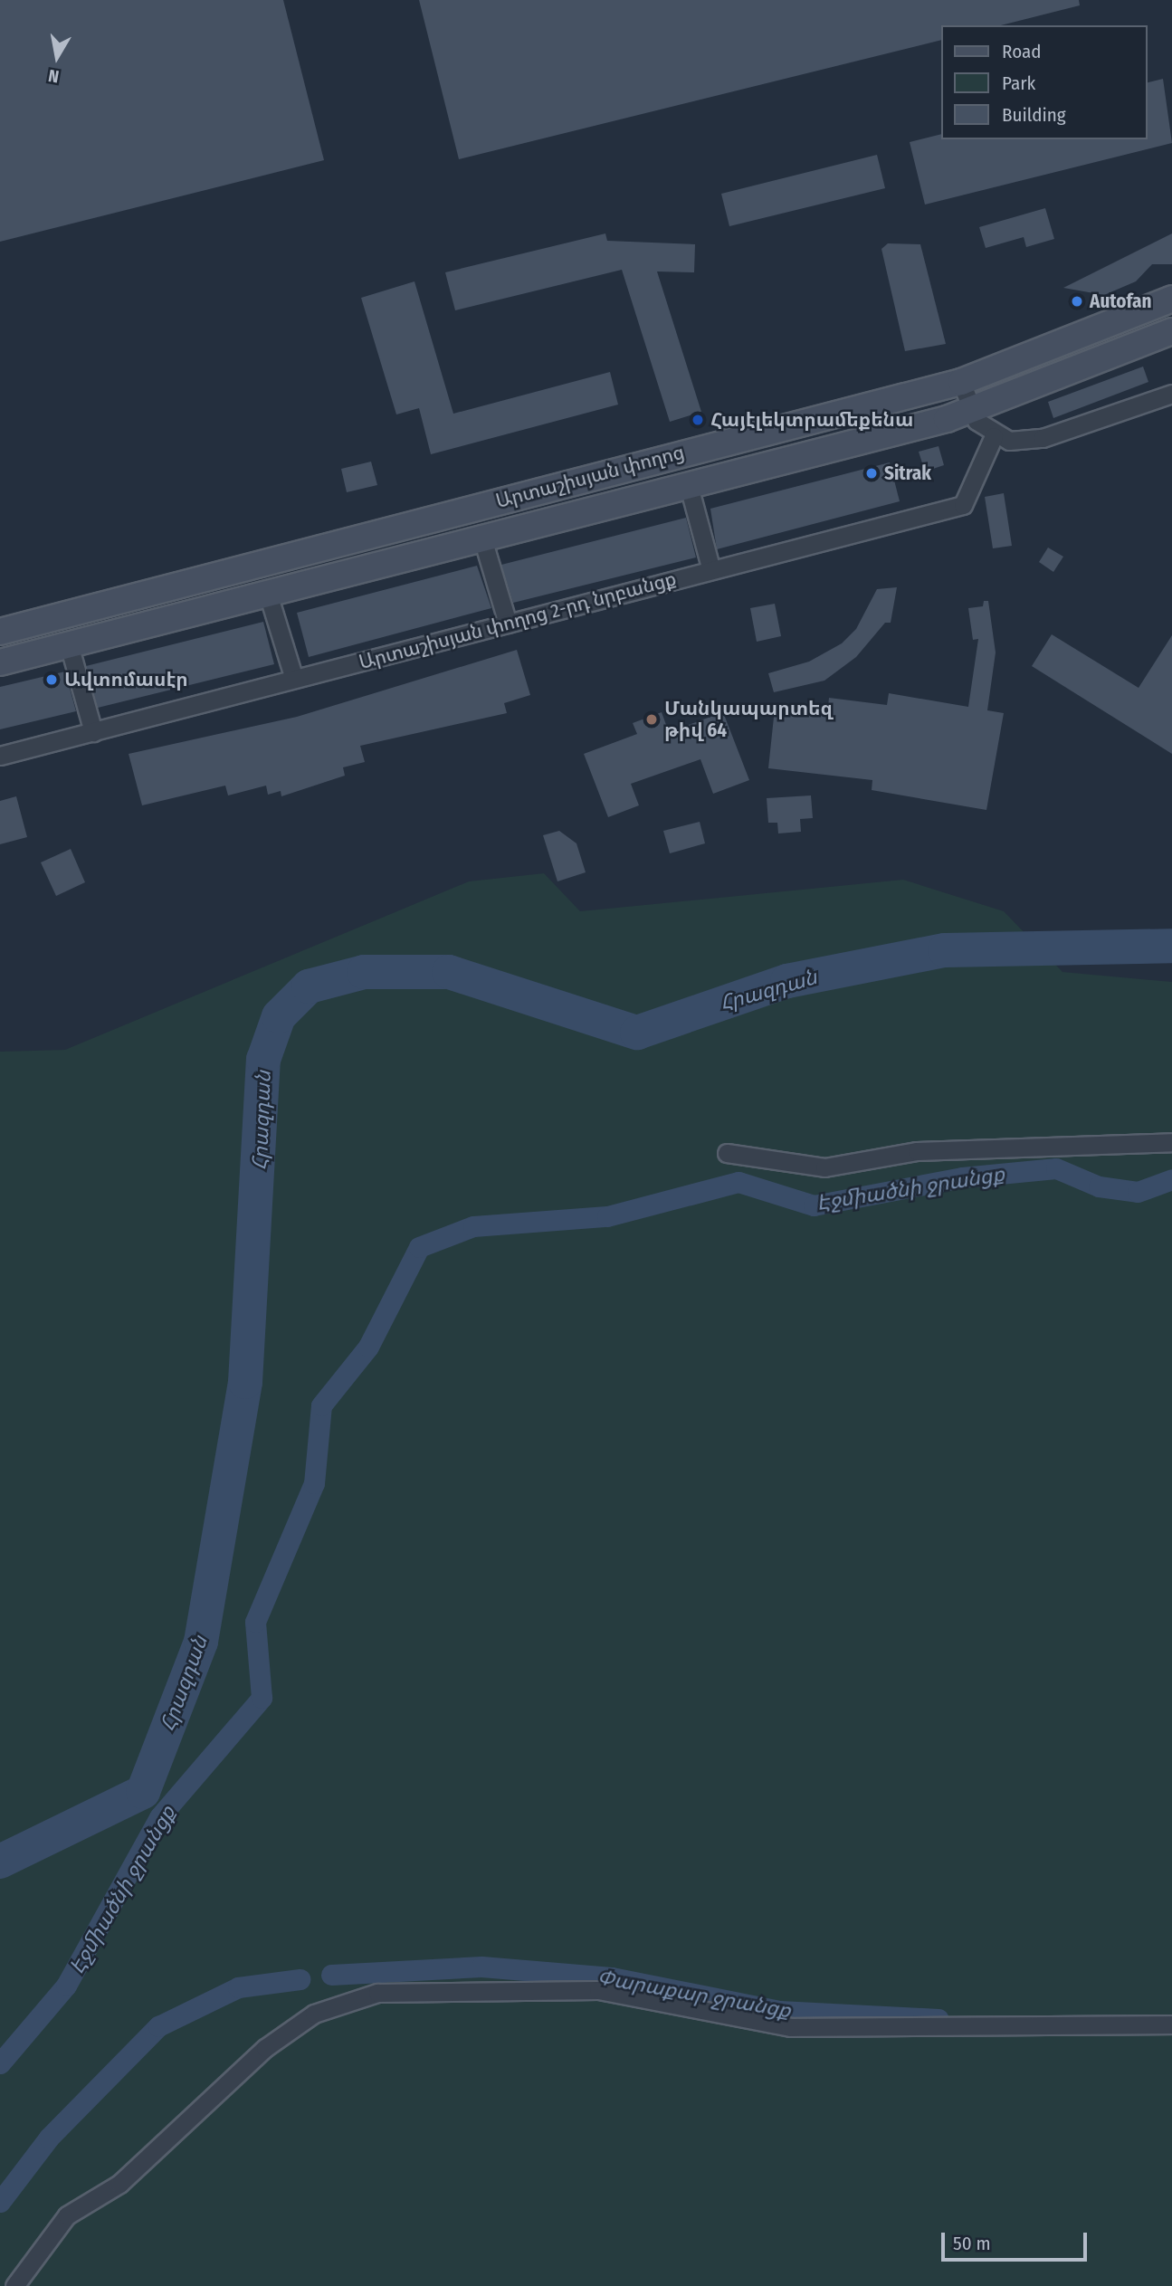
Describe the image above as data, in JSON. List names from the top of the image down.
{
  "streets": {
    "main road": ["Արտաշիսյան փողոց"],
    "street": ["Արտաշիսյան փողոց 2-րդ նրբանցք"]
  },
  "water": ["Հրազդան", "Էջմիածնի ջրանցք", "Փարաքար ջրանցք"],
  "places": [
    "Autofan",
    "Հայէլեկտրամեքենա",
    "Sitrak",
    "Ավտոմասէր",
    "Մանկապարտեզ թիվ 64"
  ],
  "legend": ["Road", "Park", "Building"],
  "scale_bar": "50 m",
  "north": "bottom"
}
